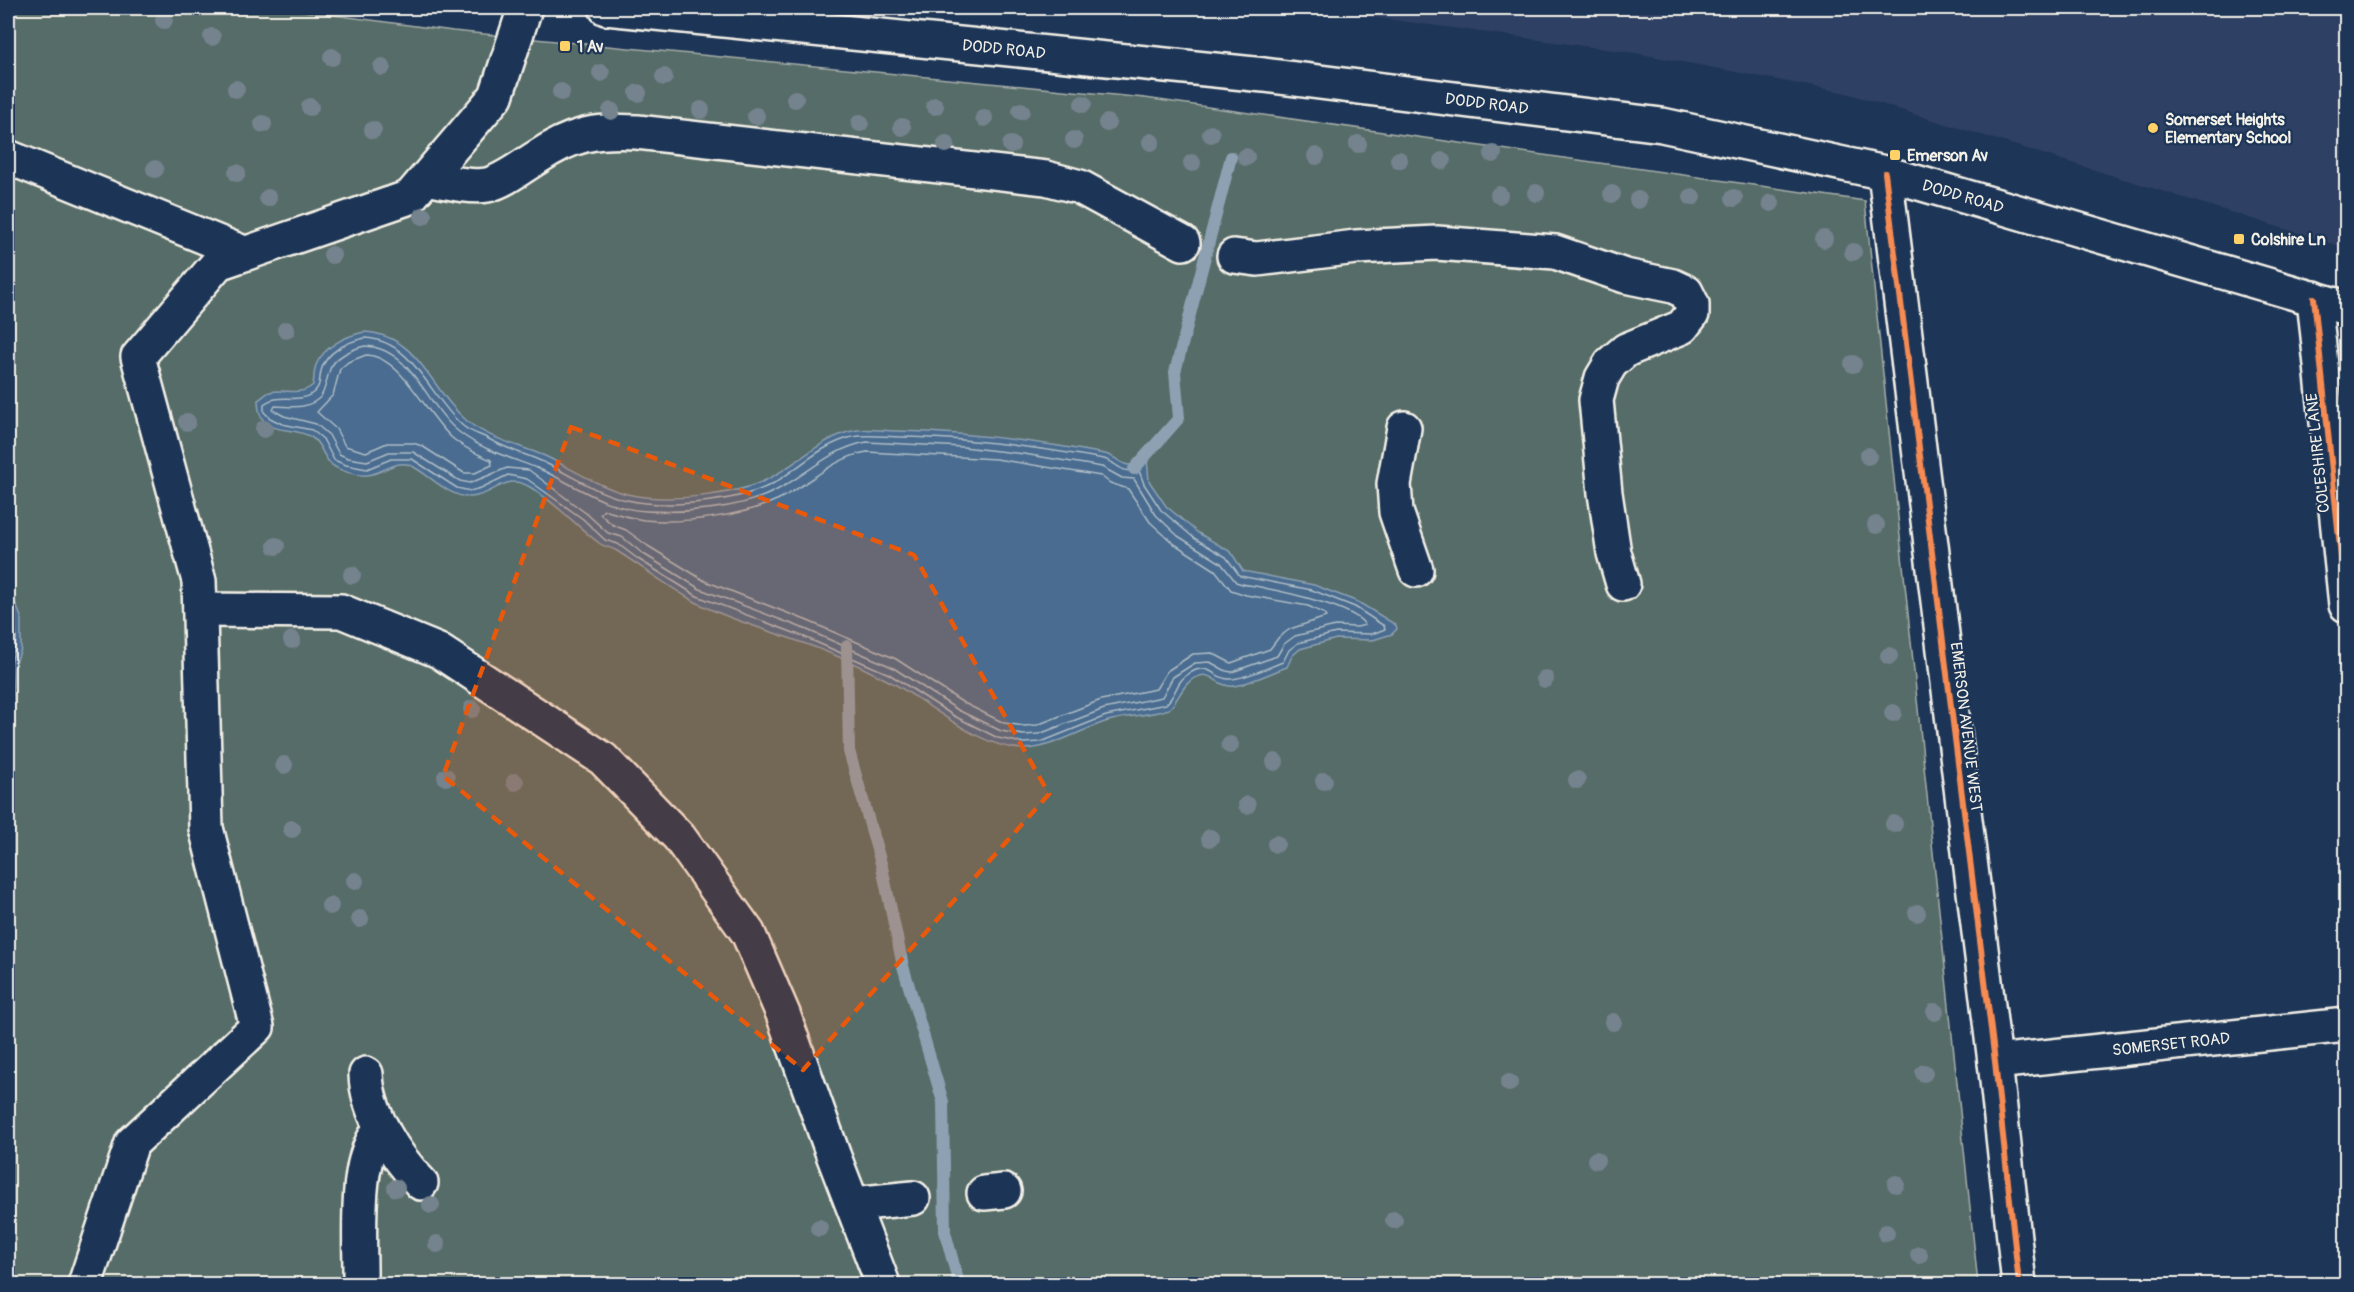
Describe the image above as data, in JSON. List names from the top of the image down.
{
  "streets": {
    "street": [
      "DODD ROAD",
      "COLESHIRE LANE",
      "EMERSON AVENUE WEST",
      "SOMERSET ROAD"
    ]
  },
  "crossings": [
    ["DODD ROAD", "COLESHIRE LANE"],
    ["DODD ROAD", "EMERSON AVENUE WEST"],
    ["EMERSON AVENUE WEST", "SOMERSET ROAD"]
  ],
  "places": {
    "transit": ["1 Av", "Emerson Av", "Colshire Ln"],
    "other": ["Somerset Heights Elementary School"]
  }
}
